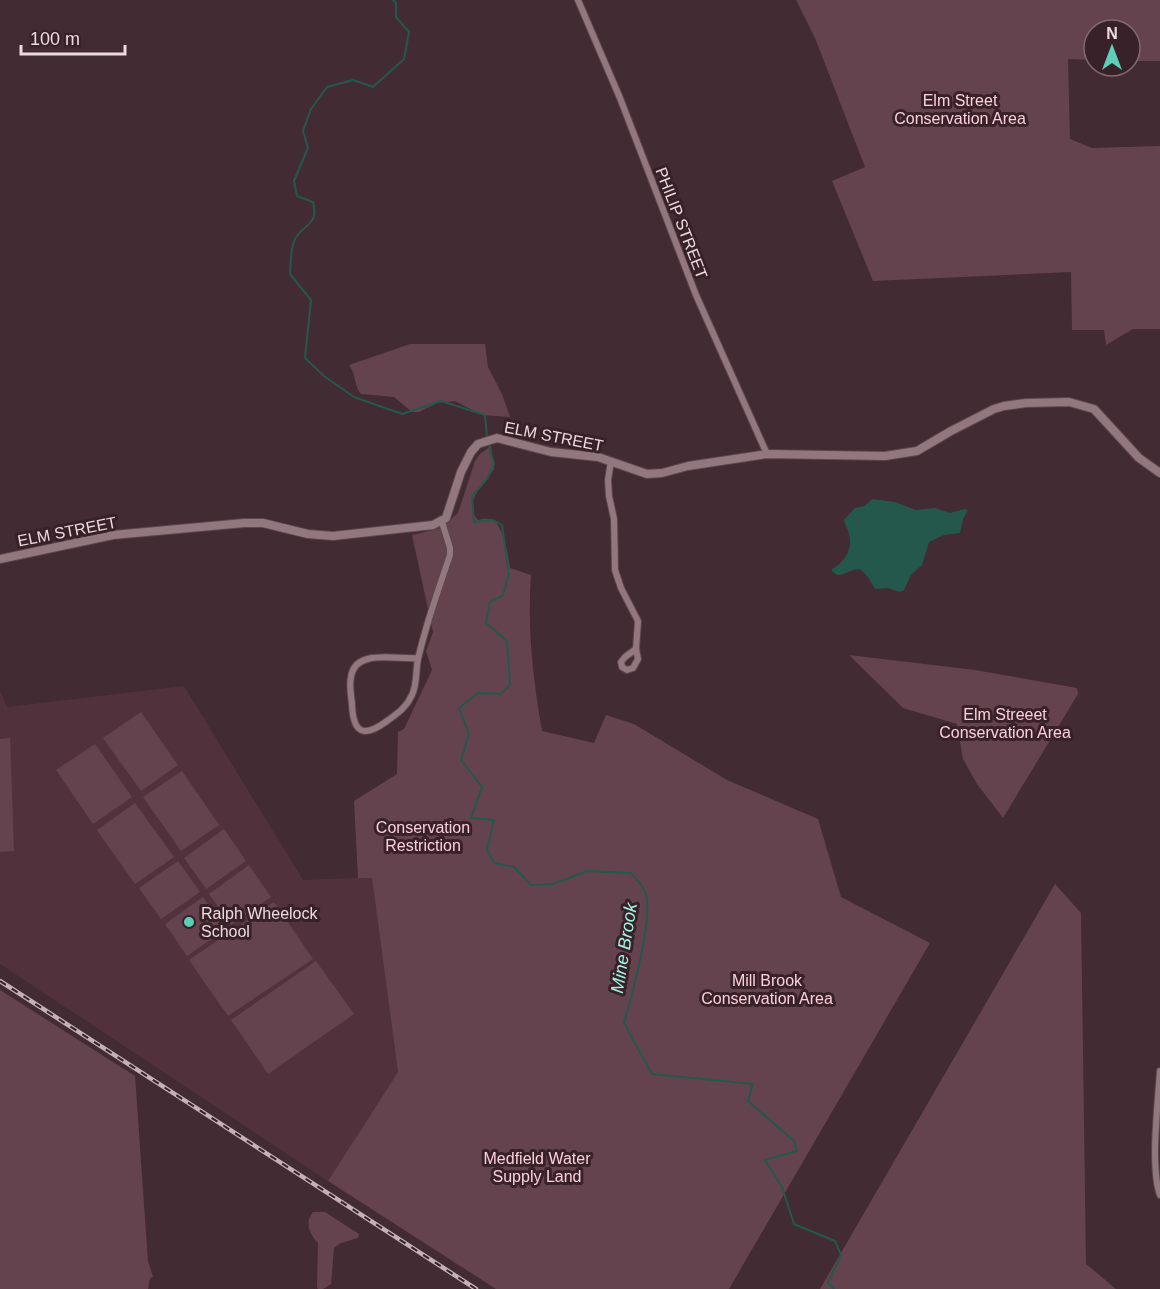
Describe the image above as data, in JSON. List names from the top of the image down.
{
  "streets": {
    "street": ["PHILIP STREET", "ELM STREET"]
  },
  "crossings": [
    ["PHILIP STREET", "ELM STREET"]
  ],
  "water": ["Mine Brook"],
  "parks": [
    "Elm Street Conservation Area",
    "Elm Streeet Conservation Area",
    "Conservation Restriction",
    "Mill Brook Conservation Area",
    "Medfield Water Supply Land"
  ],
  "places": ["Ralph Wheelock School"],
  "scale_bar": "100 m",
  "north": "top"
}
